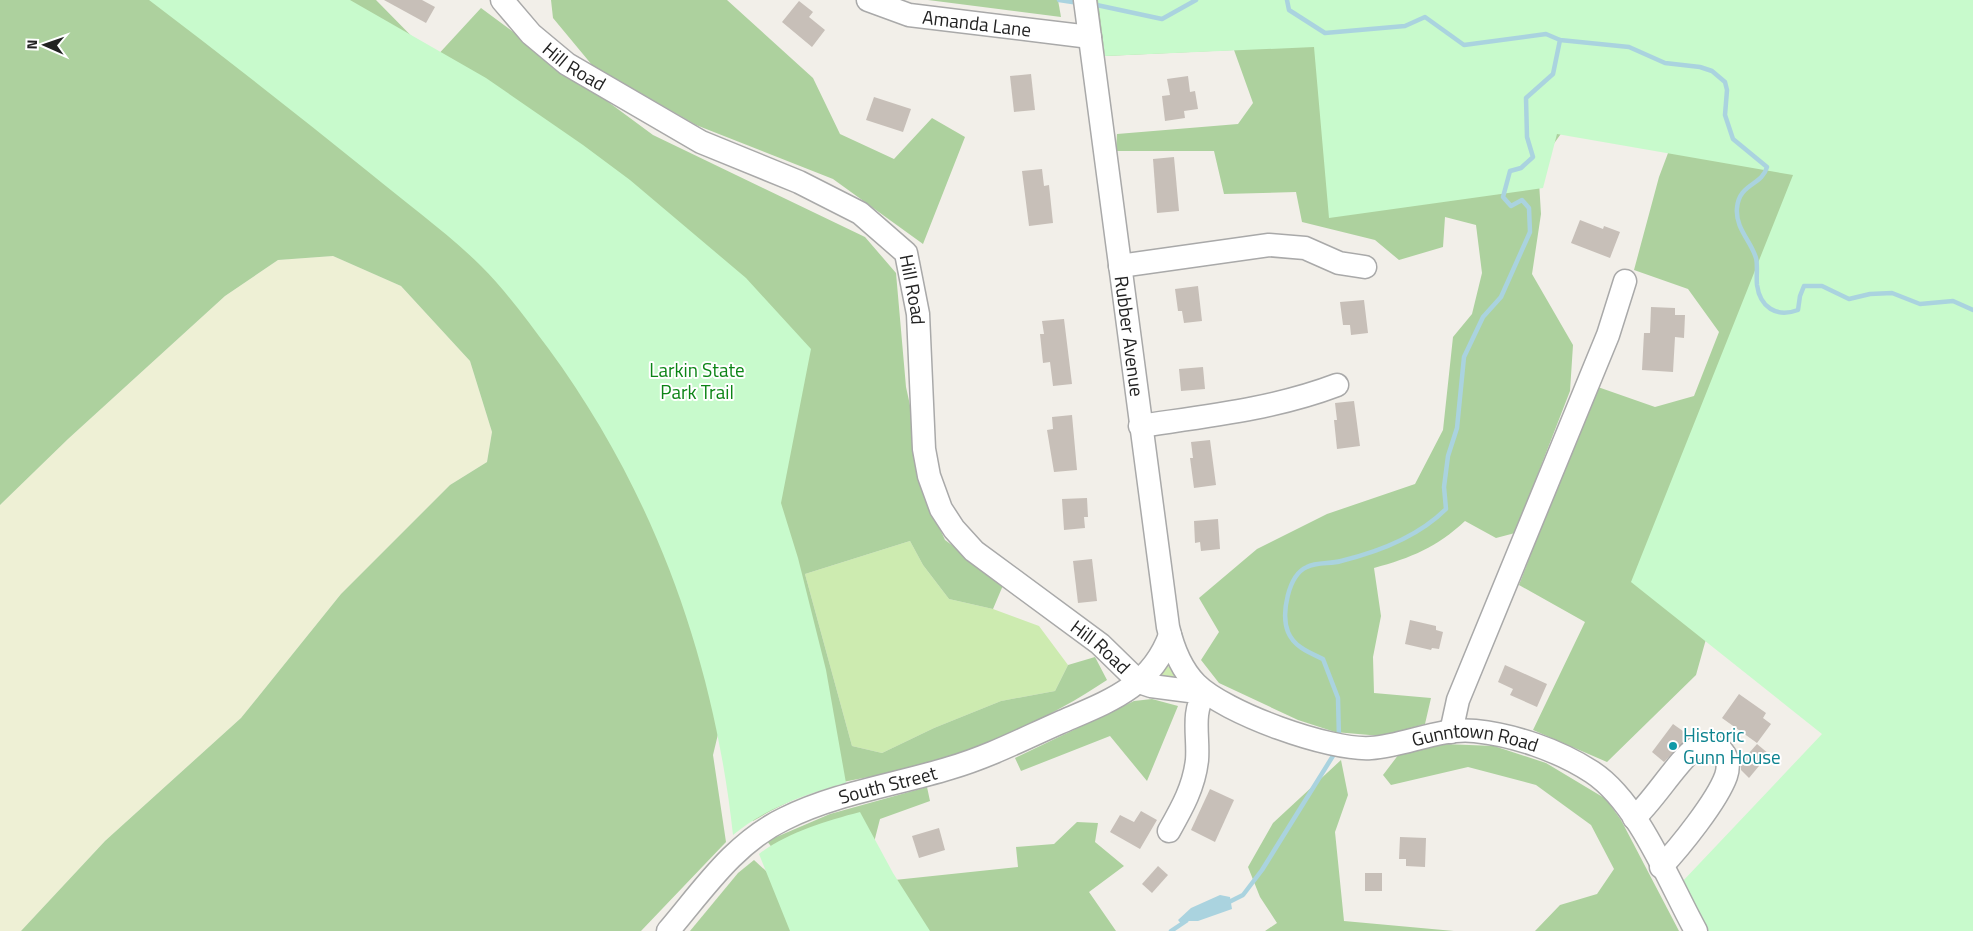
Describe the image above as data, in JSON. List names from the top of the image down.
{
  "streets": {
    "street": [
      "Amanda Lane",
      "Hill Road",
      "Rubber Avenue",
      "Gunntown Road",
      "South Street"
    ]
  },
  "crossings": [
    ["Amanda Lane", "Rubber Avenue"],
    ["Hill Road", "South Street"],
    ["Rubber Avenue", "Gunntown Road"],
    ["Rubber Avenue", "South Street"]
  ],
  "parks": ["Larkin State Park Trail"],
  "places": ["Historic Gunn House"],
  "north": "left"
}
